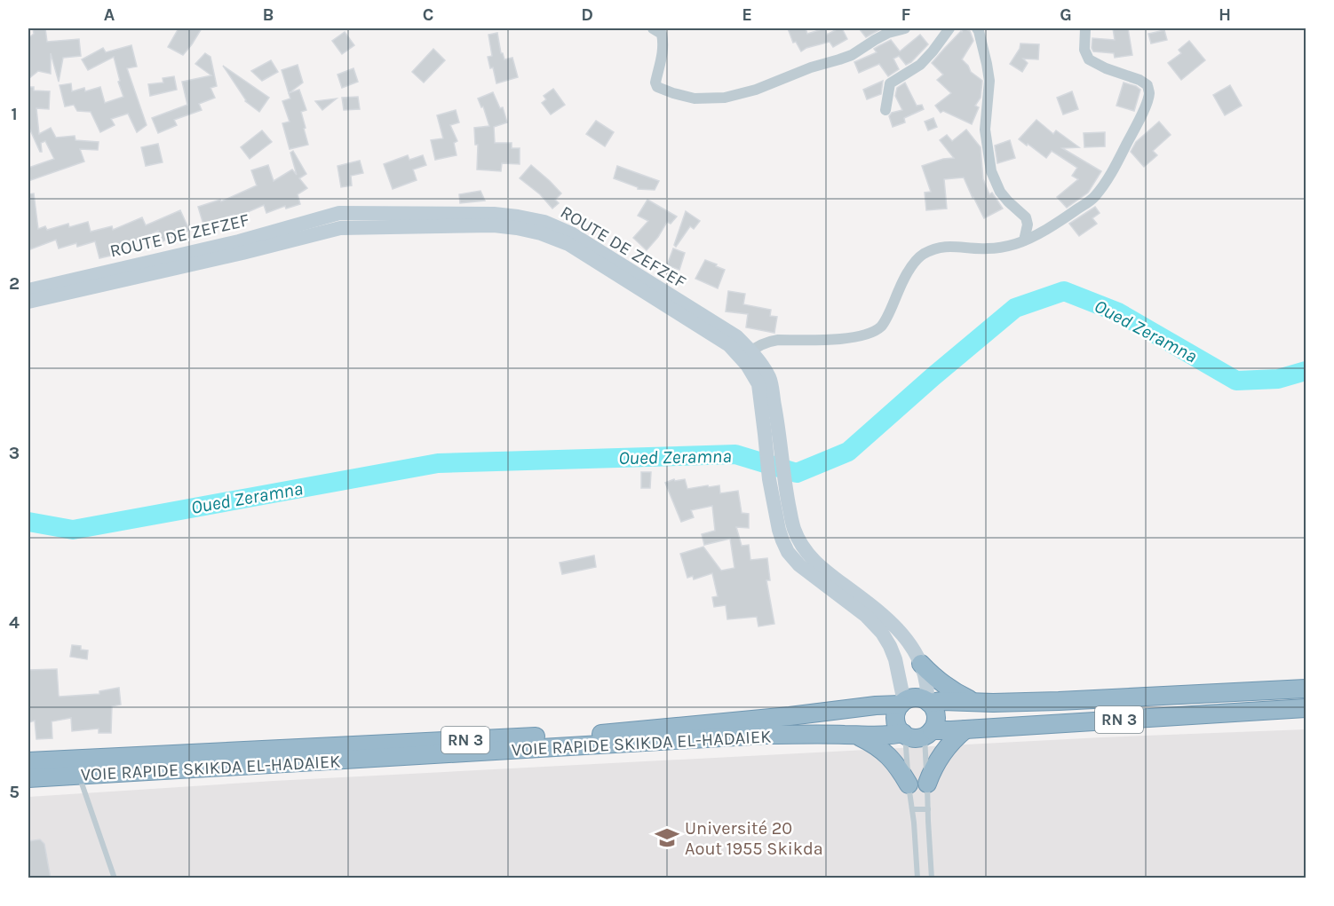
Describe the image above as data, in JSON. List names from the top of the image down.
{
  "streets": {
    "highway": ["RN 3", "VOIE RAPIDE SKIKDA EL-HADAIEK"],
    "main road": ["ROUTE DE ZEFZEF"]
  },
  "crossings": [
    ["ROUTE DE ZEFZEF", "VOIE RAPIDE SKIKDA EL-HADAIEK"]
  ],
  "water": ["Oued Zeramna"],
  "places": {
    "school or university": ["Université 20 Aout 1955 Skikda"]
  },
  "grid": {
    "columns": [
      "A",
      "B",
      "C",
      "D",
      "E",
      "F",
      "G",
      "H"
    ],
    "rows": [
      "1",
      "2",
      "3",
      "4",
      "5"
    ]
  }
}
